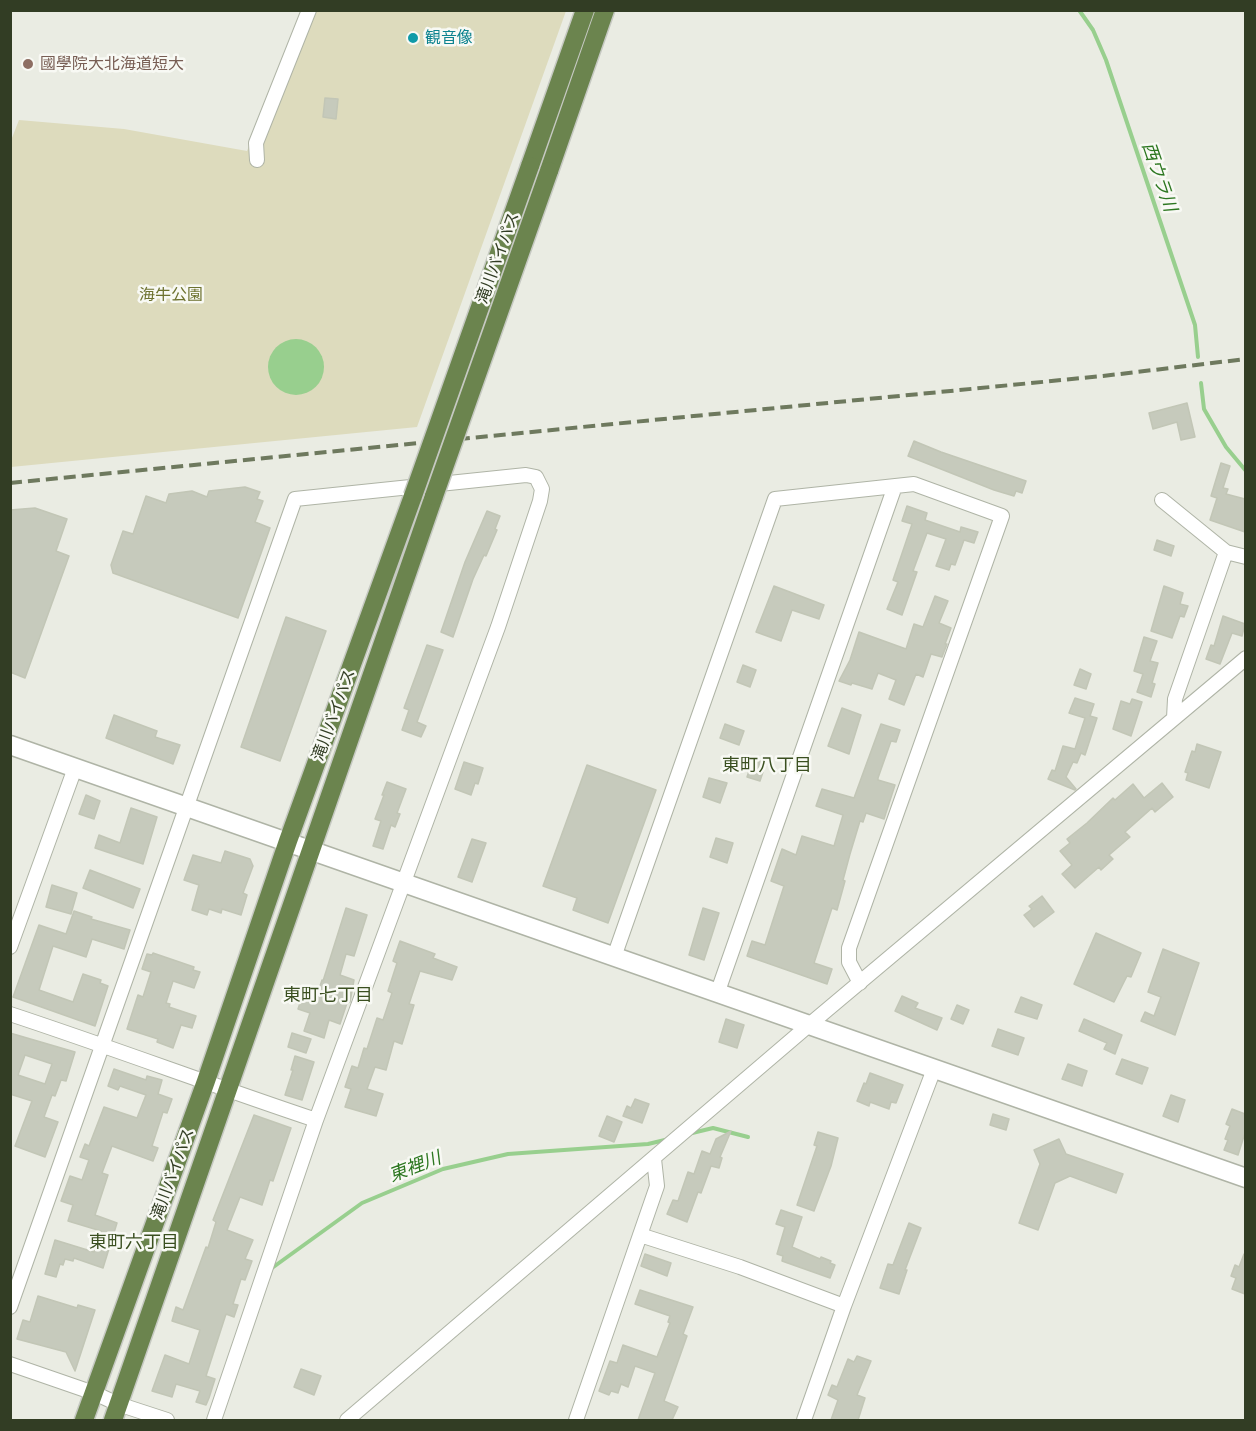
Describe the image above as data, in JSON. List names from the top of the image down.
{
  "streets": {
    "highway": ["滝川バイパス"]
  },
  "districts": ["東町八丁目", "東町七丁目", "東町六丁目"],
  "water": ["西ウラ川", "東裡川"],
  "parks": ["海牛公園"],
  "places": ["観音像", "國學院大北海道短大"]
}
